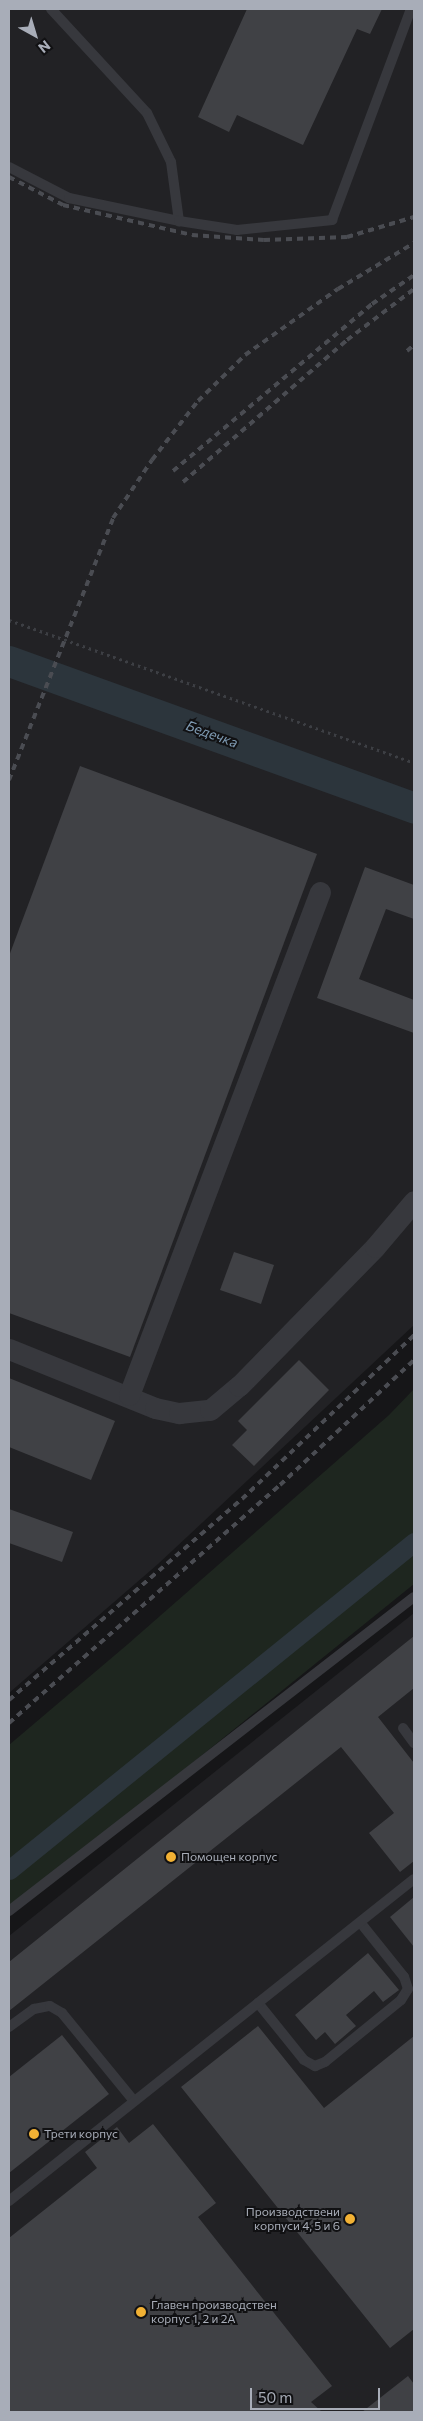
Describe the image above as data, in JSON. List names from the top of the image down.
{
  "water": ["Бедечка"],
  "places": [
    "Помощен корпус",
    "Трети корпус",
    "Производствени корпуси 4, 5 и 6",
    "Главен производствен корпус 1, 2 и 2А"
  ],
  "scale_bar": "50 m",
  "north": "bottom right"
}
